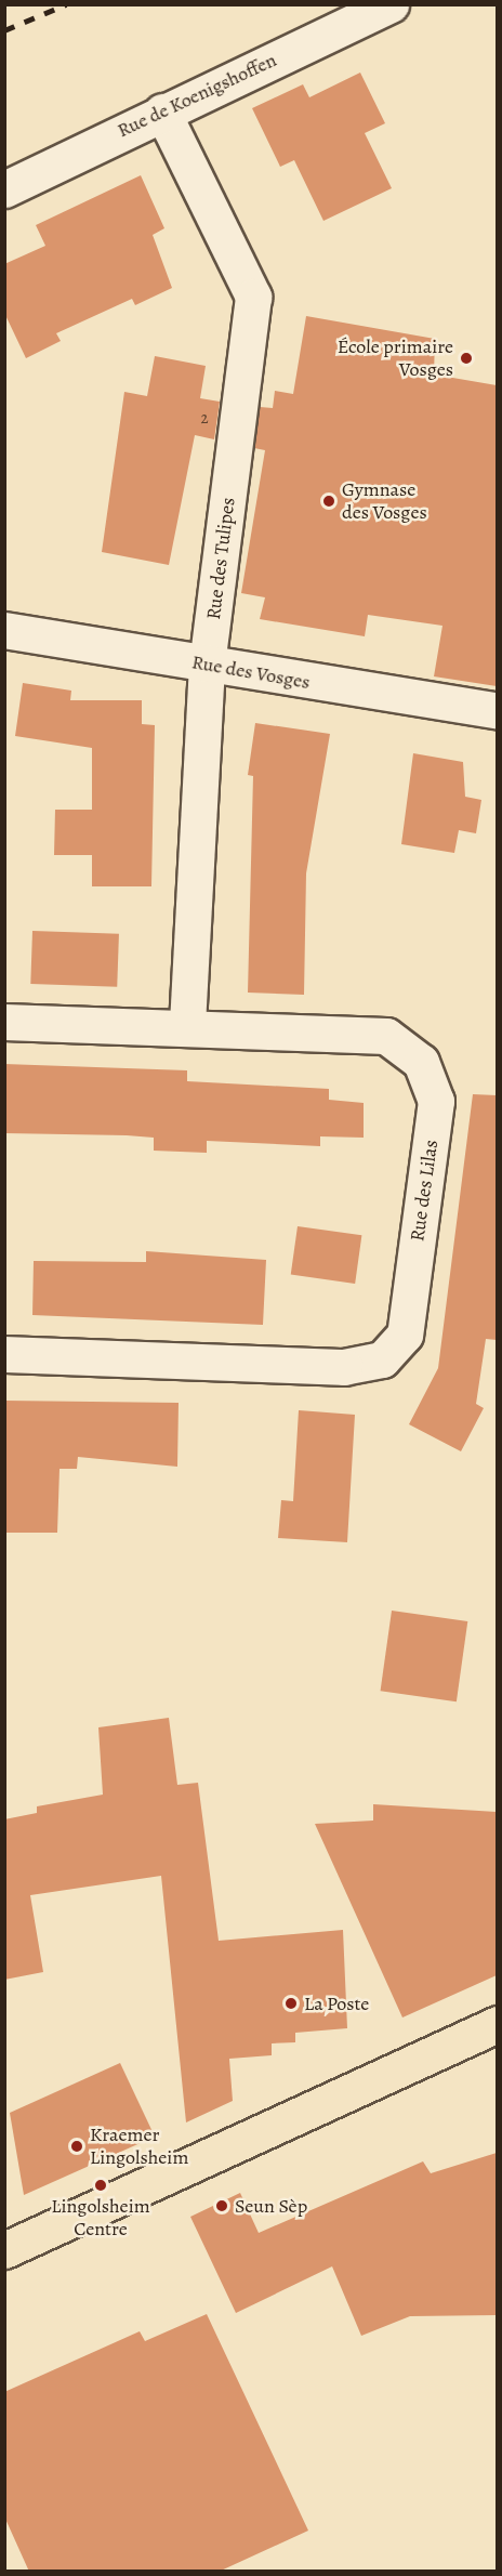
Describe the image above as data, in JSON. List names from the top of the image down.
{
  "streets": {
    "street": [
      "Rue de Koenigshoffen",
      "Rue des Tulipes",
      "Rue des Vosges",
      "Rue des Lilas"
    ]
  },
  "crossings": [
    ["Rue de Koenigshoffen", "Rue des Tulipes"],
    ["Rue des Tulipes", "Rue des Vosges"],
    ["Rue des Tulipes", "Rue des Lilas"]
  ],
  "places": [
    "École primaire Vosges",
    "Gymnase des Vosges",
    "La Poste",
    "Kraemer Lingolsheim",
    "Lingolsheim Centre",
    "Seun Sèp"
  ],
  "house_numbers": ["2"]
}
